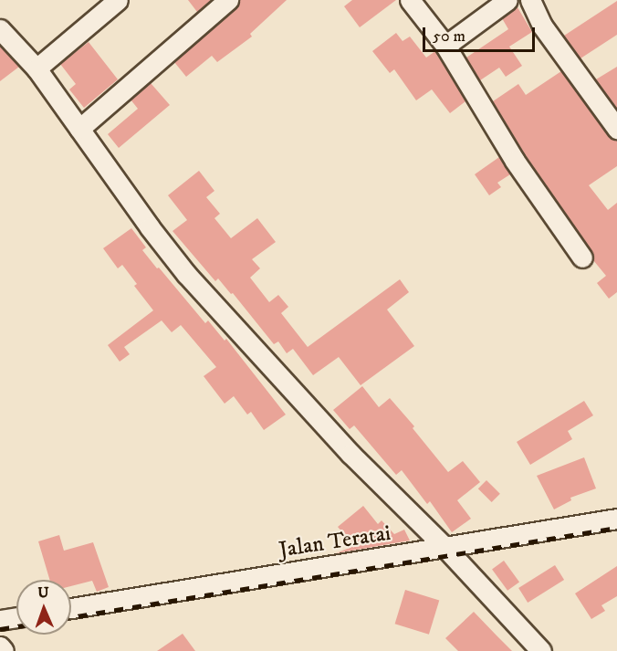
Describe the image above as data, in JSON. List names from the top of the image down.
{
  "streets": {
    "street": ["Jalan Teratai"]
  },
  "scale_bar": "50 m",
  "north": "top"
}
